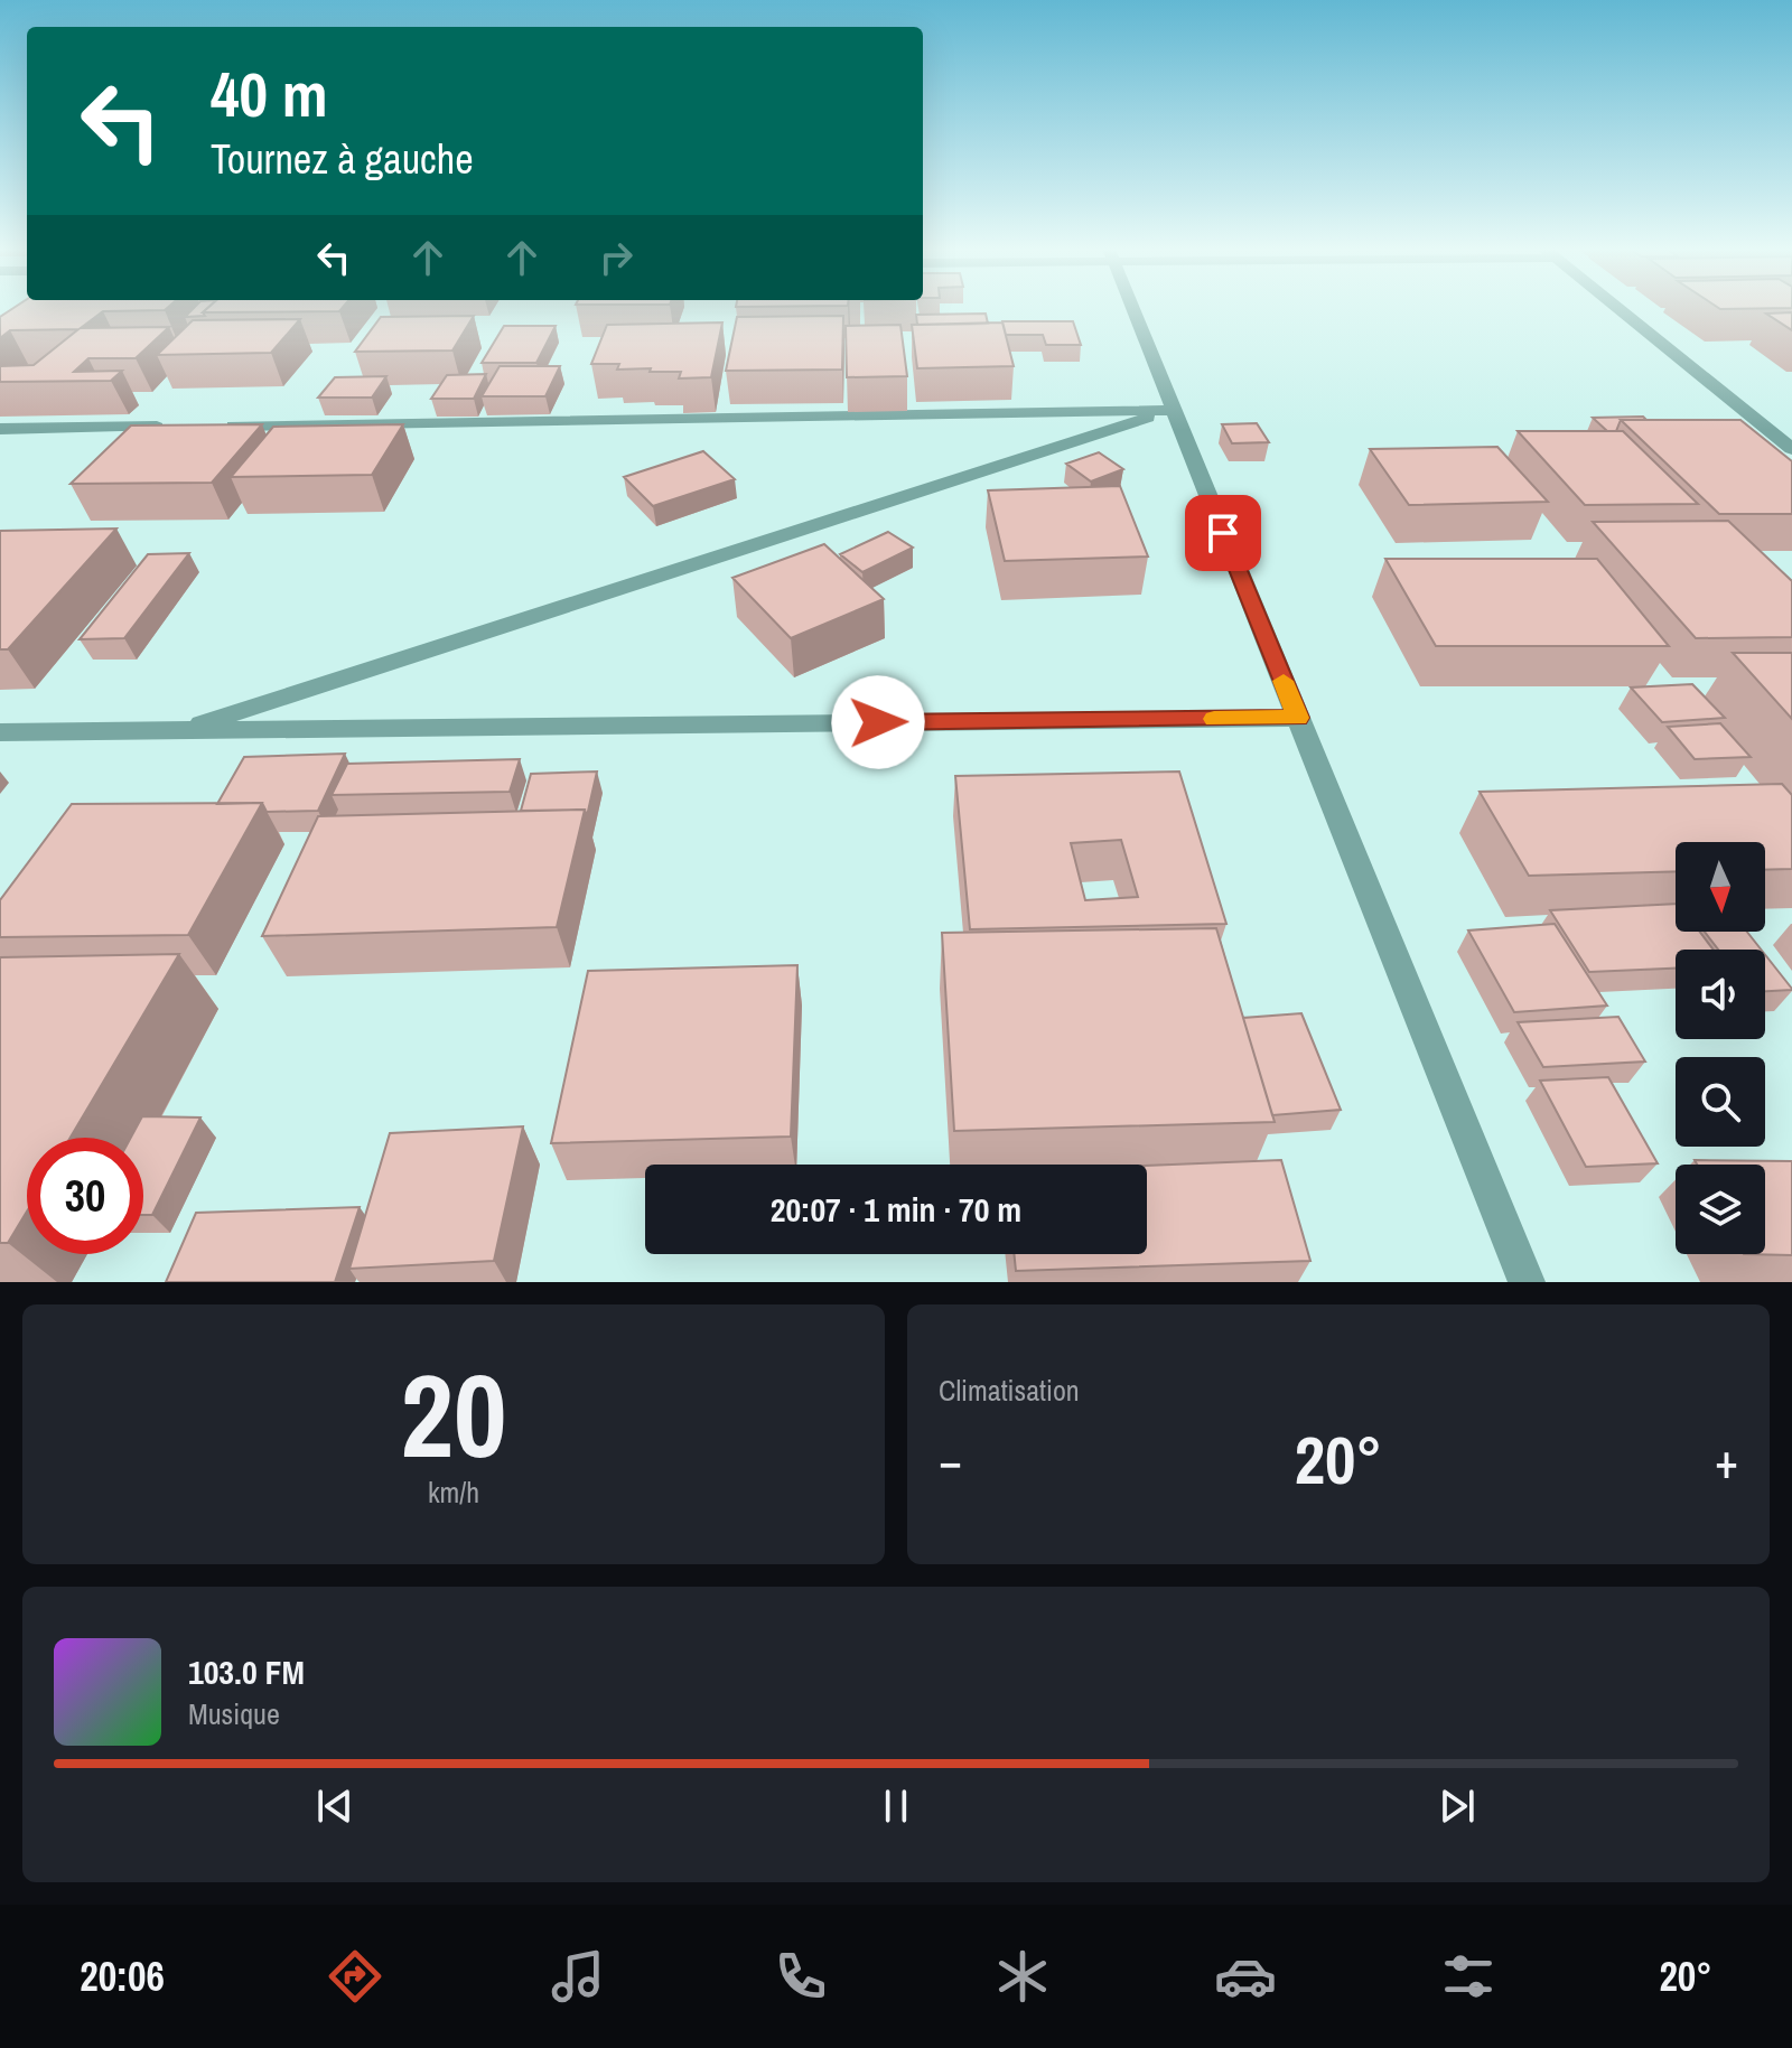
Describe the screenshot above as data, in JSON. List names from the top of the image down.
{
  "north": "bottom",
  "page": {
    "turn": ["40 m", "Tournez à gauche"],
    "limit": "30",
    "trip": "20:07 · 1 min · 70 m",
    "tile": [
      ["20", "km/h"],
      "Climatisation"
    ],
    "heat": ["−", "20°", "+"],
    "song": ["103.0 FM", "Musique"],
    "tabs": ["20:06", "20°"]
  }
}
